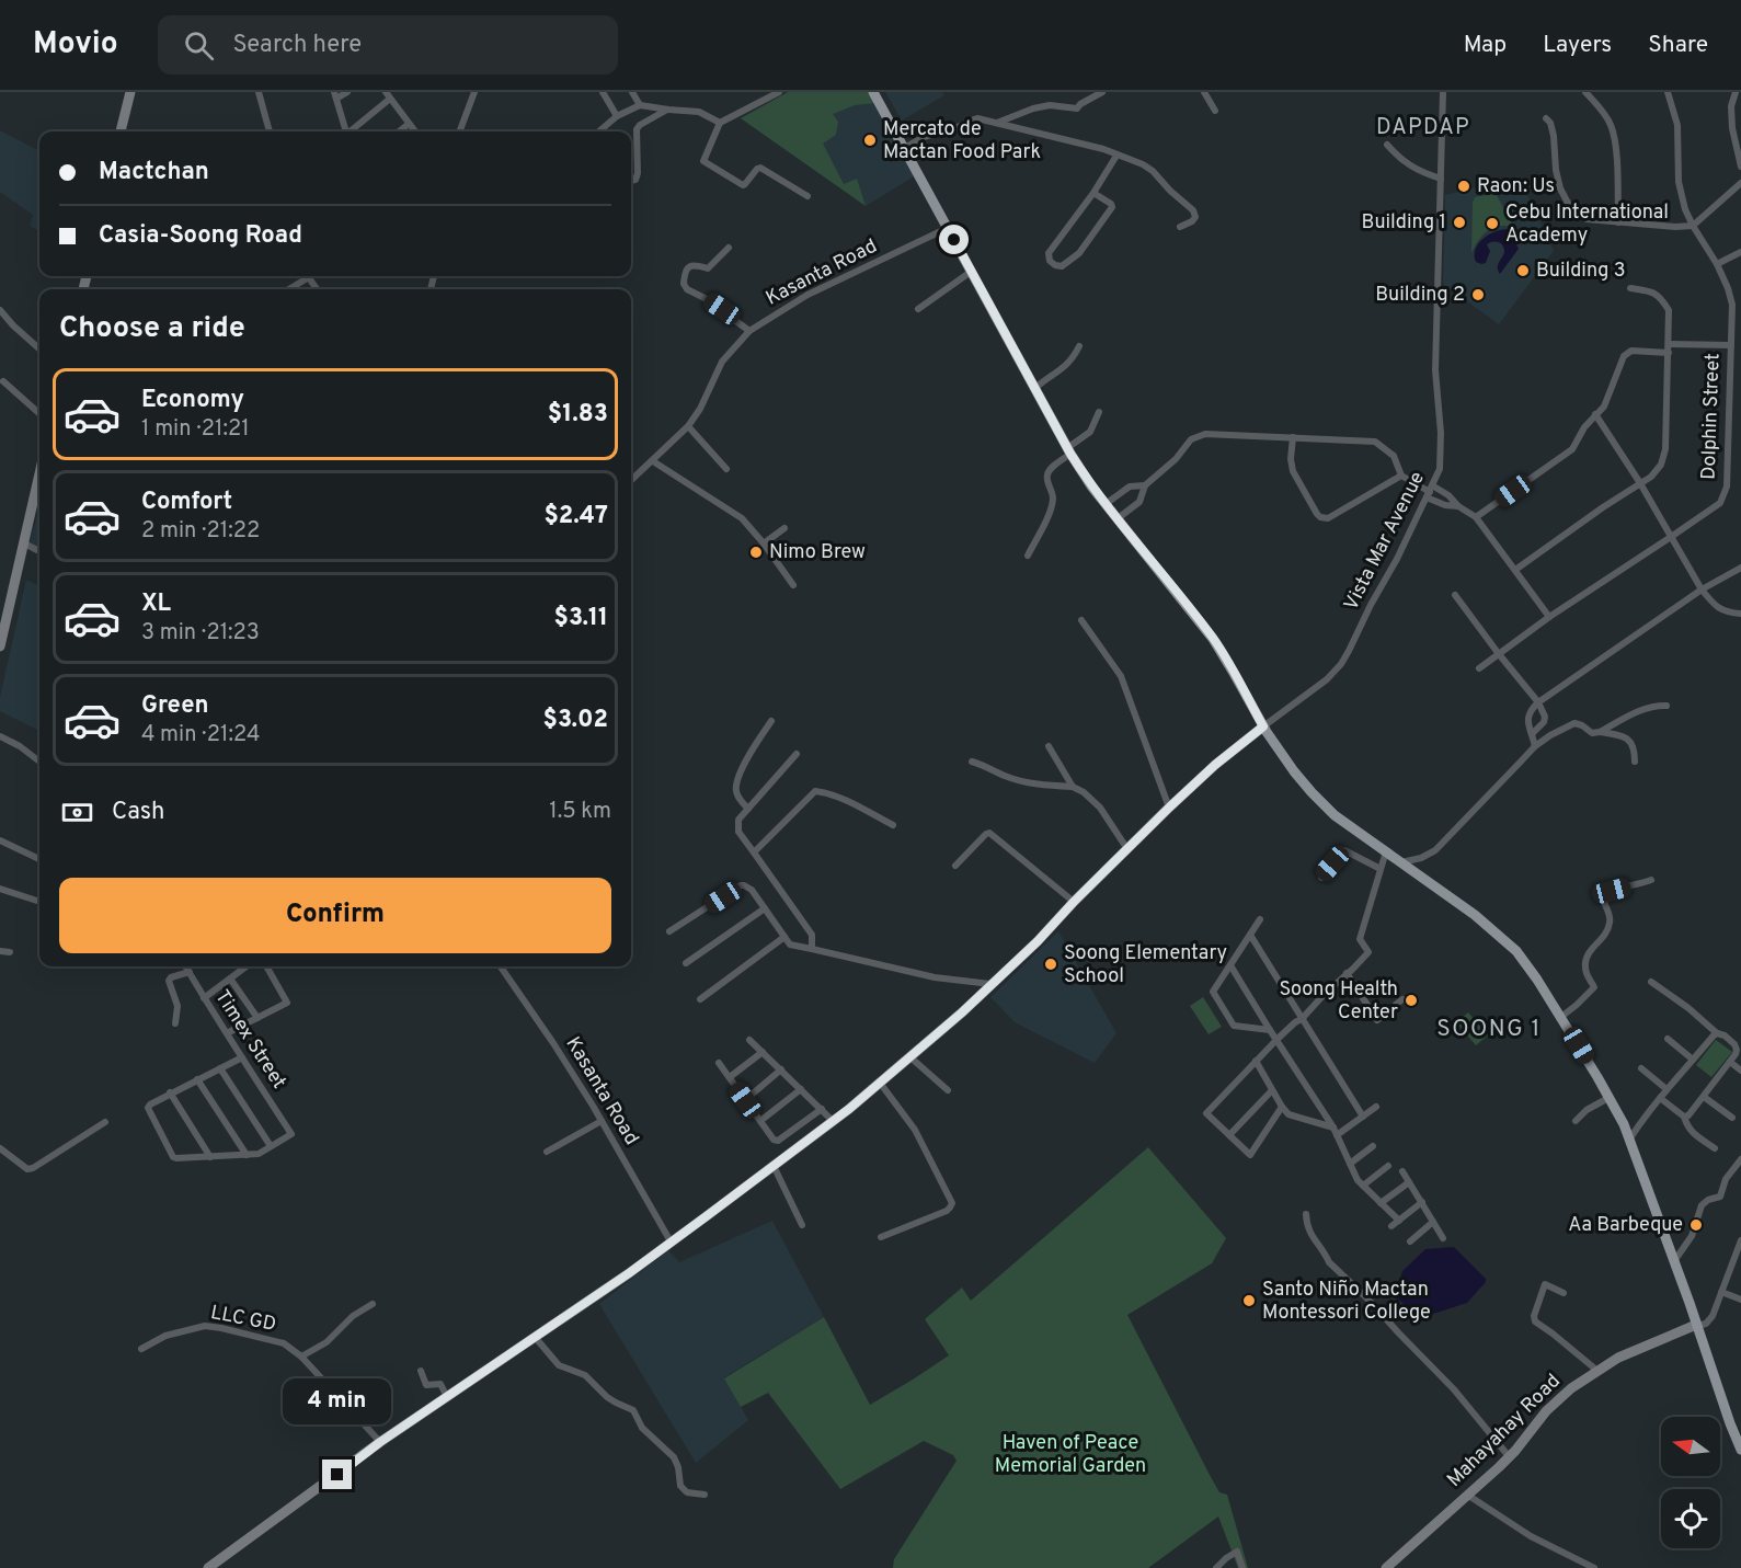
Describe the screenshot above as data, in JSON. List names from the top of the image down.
{
  "streets": {
    "street": [
      "Kasanta Road",
      "Dolphin Street",
      "Vista Mar Avenue",
      "Timex Street",
      "LLC GD",
      "Mahayahay Road"
    ]
  },
  "districts": ["DAPDAP", "SOONG 1"],
  "parks": ["Haven of Peace Memorial Garden"],
  "places": [
    "Mercato de Mactan Food Park",
    "Raon: Us",
    "Building 1",
    "Cebu International Academy",
    "Building 3",
    "Building 2",
    "Nimo Brew",
    "Soong Elementary School",
    "Soong Health Center",
    "Aa Barbeque",
    "Santo Niño Mactan Montessori College"
  ],
  "north": "left",
  "page": {
    "header": "Movio",
    "search": "Search here",
    "nav": ["Map", "Layers", "Share"],
    "banner": ["Mactchan", "Casia-Soong Road"],
    "heading": "Choose a ride",
    "list": [
      {
        "name": "Economy",
        "note": "1 min · 21:21",
        "value": "$1.83"
      },
      {
        "name": "Comfort",
        "note": "2 min · 21:22",
        "value": "$2.47"
      },
      {
        "name": "XL",
        "note": "3 min · 21:23",
        "value": "$3.11"
      },
      {
        "name": "Green",
        "note": "4 min · 21:24",
        "value": "$3.02"
      }
    ],
    "pay": ["Cash", "1.5 km"],
    "buttons": "Confirm",
    "bubble": "4 min"
  }
}
